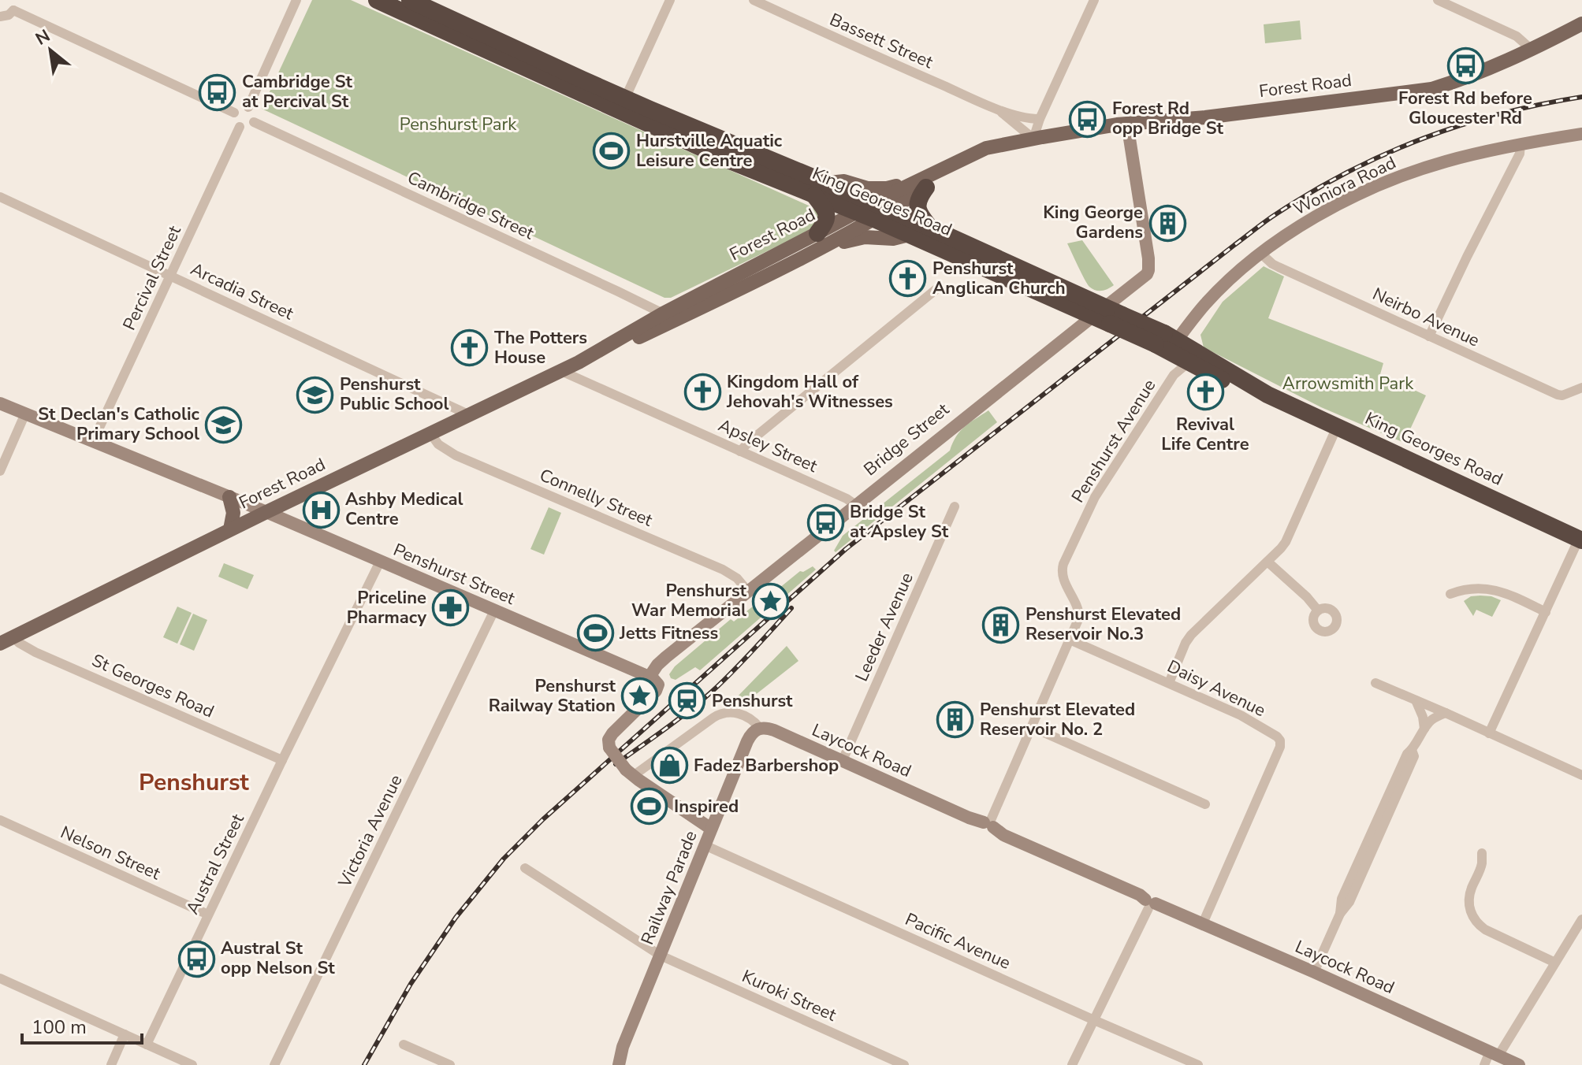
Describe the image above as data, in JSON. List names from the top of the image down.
{
  "streets": {
    "highway": ["King Georges Road"],
    "main road": [
      "Forest Road",
      "Woniora Road",
      "Bridge Street",
      "Penshurst Street",
      "Laycock Road",
      "Railway Parade"
    ],
    "street": [
      "Bassett Street",
      "Cambridge Street",
      "Percival Street",
      "Arcadia Street",
      "Neirbo Avenue",
      "Penshurst Avenue",
      "Apsley Street",
      "Connelly Street",
      "Leeder Avenue",
      "St Georges Road",
      "Daisy Avenue",
      "Victoria Avenue",
      "Nelson Street",
      "Austral Street",
      "Pacific Avenue",
      "Kuroki Street"
    ]
  },
  "crossings": [
    ["Bassett Street", "Forest Road"],
    ["Forest Road", "King Georges Road"],
    ["Forest Road", "Cambridge Street"],
    ["Forest Road", "Arcadia Street"],
    ["Forest Road", "Bridge Street"],
    ["Forest Road", "Apsley Street"],
    ["Forest Road", "Connelly Street"],
    ["Forest Road", "Penshurst Street"],
    ["Forest Road", "St Georges Road"],
    ["Woniora Road", "King Georges Road"],
    ["Woniora Road", "Neirbo Avenue"],
    ["King Georges Road", "Bridge Street"],
    ["King Georges Road", "Penshurst Avenue"],
    ["Cambridge Street", "Percival Street"],
    ["Percival Street", "Arcadia Street"],
    ["Percival Street", "Penshurst Street"],
    ["Bridge Street", "Apsley Street"],
    ["Bridge Street", "Connelly Street"],
    ["Bridge Street", "Penshurst Street"],
    ["Penshurst Avenue", "Daisy Avenue"],
    ["Penshurst Avenue", "Laycock Road"],
    ["Penshurst Street", "Victoria Avenue"],
    ["Penshurst Street", "Austral Street"],
    ["Leeder Avenue", "Laycock Road"],
    ["St Georges Road", "Austral Street"],
    ["Daisy Avenue", "Laycock Road"],
    ["Laycock Road", "Railway Parade"],
    ["Nelson Street", "Austral Street"],
    ["Railway Parade", "Pacific Avenue"],
    ["Railway Parade", "Kuroki Street"]
  ],
  "districts": ["Penshurst"],
  "parks": ["Penshurst Park", "Arrowsmith Park"],
  "places": {
    "bus stop": [
      "Forest Rd before Gloucester Rd",
      "Cambridge St at Percival St",
      "Forest Rd opp Bridge St",
      "Bridge St at Apsley St",
      "Austral St opp Nelson St"
    ],
    "sports": ["Hurstville Aquatic Leisure Centre", "Jetts Fitness", "Inspired"],
    "building": ["King George Gardens", "Penshurst Elevated Reservoir No.3", "Penshurst Elevated Reservoir No. 2"],
    "church": [
      "Penshurst Anglican Church",
      "The Potters House",
      "Kingdom Hall of Jehovah's Witnesses",
      "Revival Life Centre"
    ],
    "school or university": ["Penshurst Public School", "St Declan's Catholic Primary School"],
    "hospital": ["Ashby Medical Centre"],
    "place": ["Penshurst War Memorial", "Penshurst Railway Station"],
    "pharmacy": ["Priceline Pharmacy"],
    "station": ["Penshurst"],
    "shop": ["Fadez Barbershop"]
  },
  "scale_bar": "100 m",
  "north": "top left"
}
